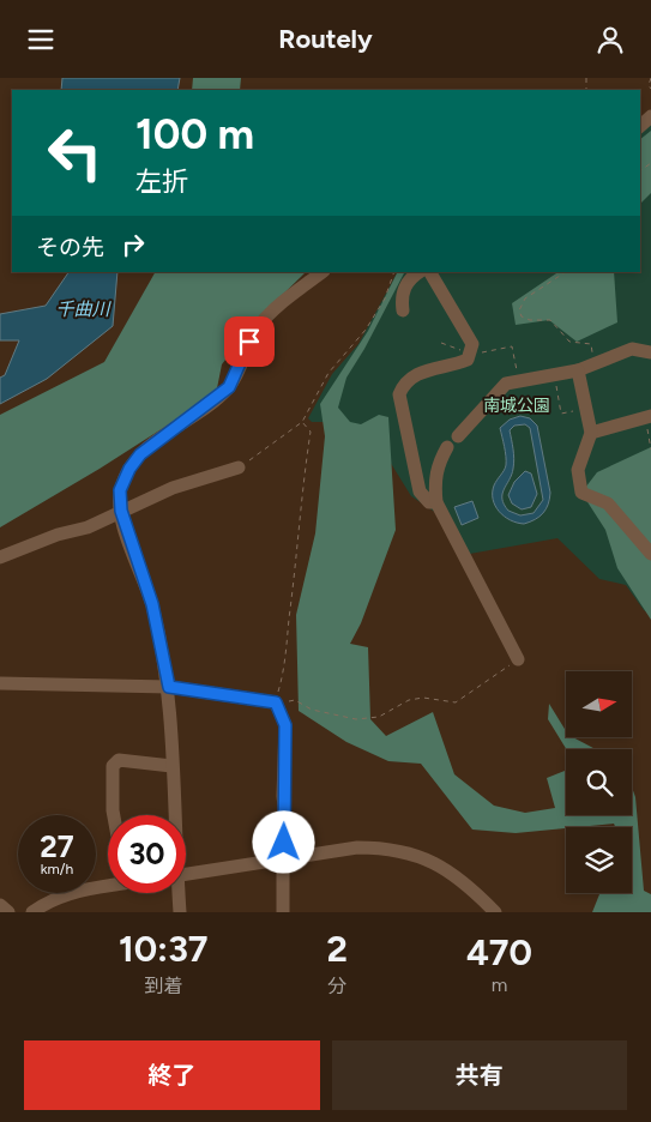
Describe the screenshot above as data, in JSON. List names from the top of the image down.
{
  "water": ["千曲川"],
  "parks": ["南城公園"],
  "north": "right",
  "page": {
    "header": "Routely",
    "turn": ["100 m", "左折"],
    "then": "その先",
    "speed": "27 km/h",
    "limit": "30",
    "eta": [
      "10:37",
      "到着",
      "2",
      "分",
      "470",
      "m"
    ],
    "buttons": ["終了", "共有"]
  }
}
